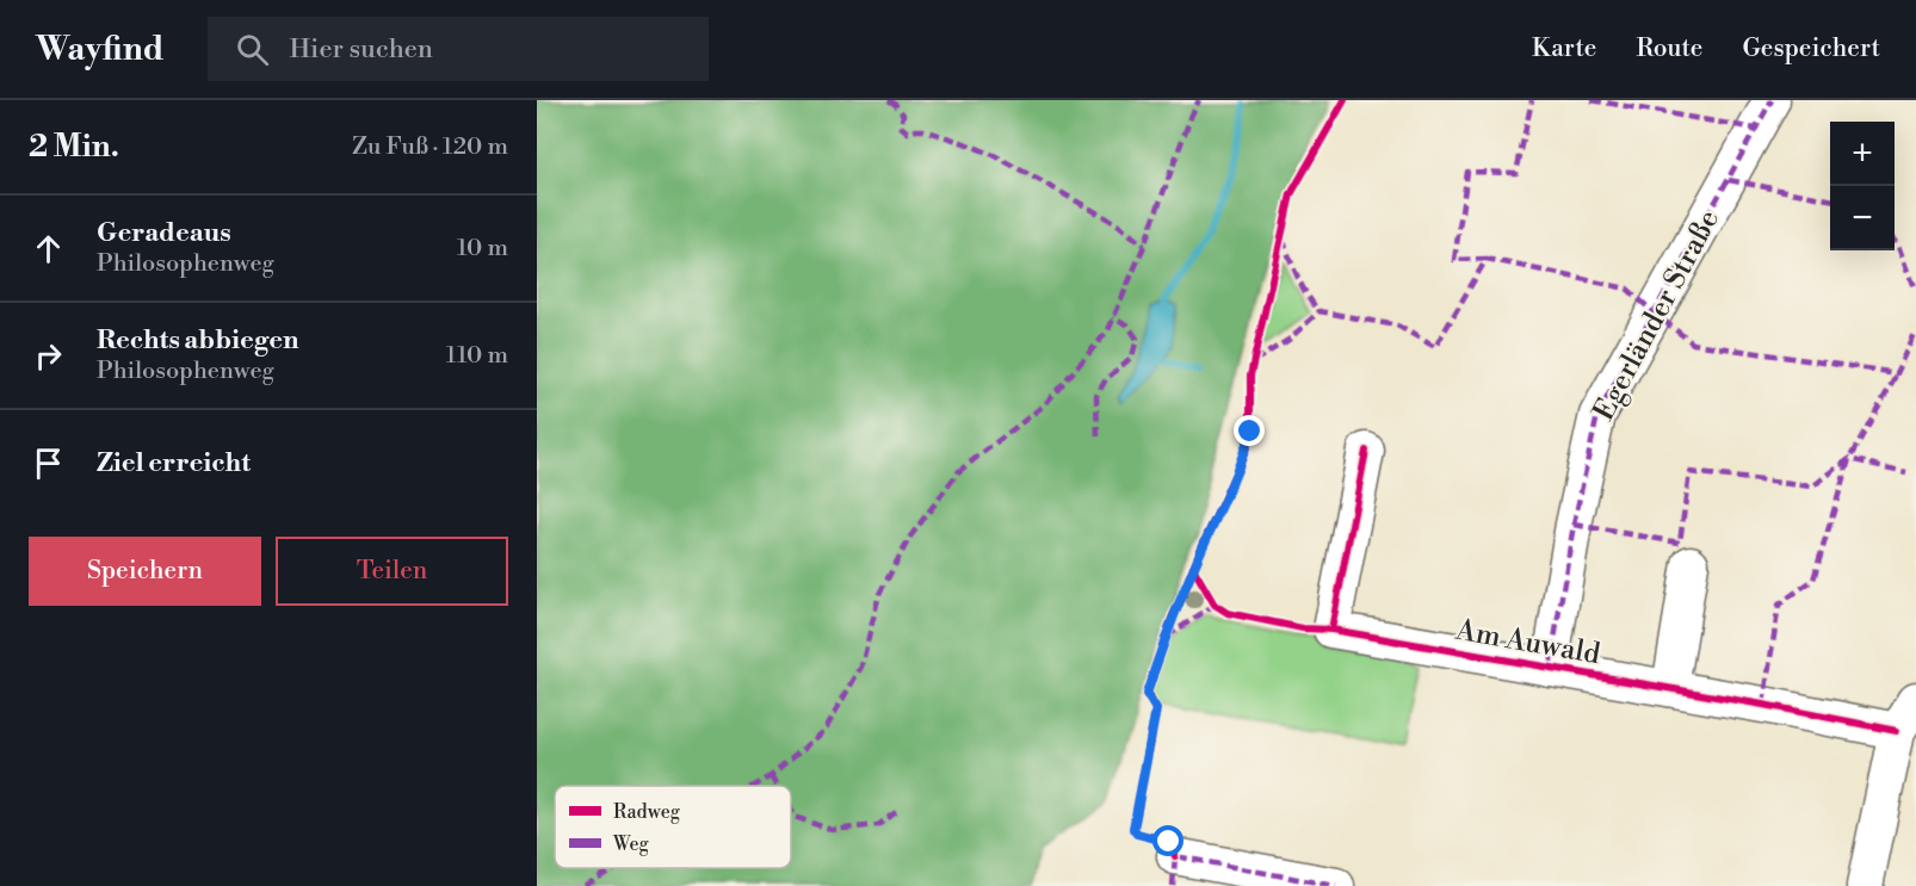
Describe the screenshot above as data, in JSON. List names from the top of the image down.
{
  "streets": {
    "street": ["Egerländer Straße", "Am Auwald"]
  },
  "crossings": [
    ["Egerländer Straße", "Am Auwald"]
  ],
  "legend": ["Radweg", "Weg"],
  "page": {
    "header": "Wayfind",
    "search": "Hier suchen",
    "nav": ["Karte", "Route", "Gespeichert"],
    "heading": ["2 Min.", "Zu Fuß · 120 m"],
    "map_buttons": ["+", "−"],
    "list": [
      ["Geradeaus", "Philosophenweg", "10 m"],
      ["Rechts abbiegen", "Philosophenweg", "110 m"],
      "Ziel erreicht"
    ],
    "buttons": ["Speichern", "Teilen"]
  }
}
